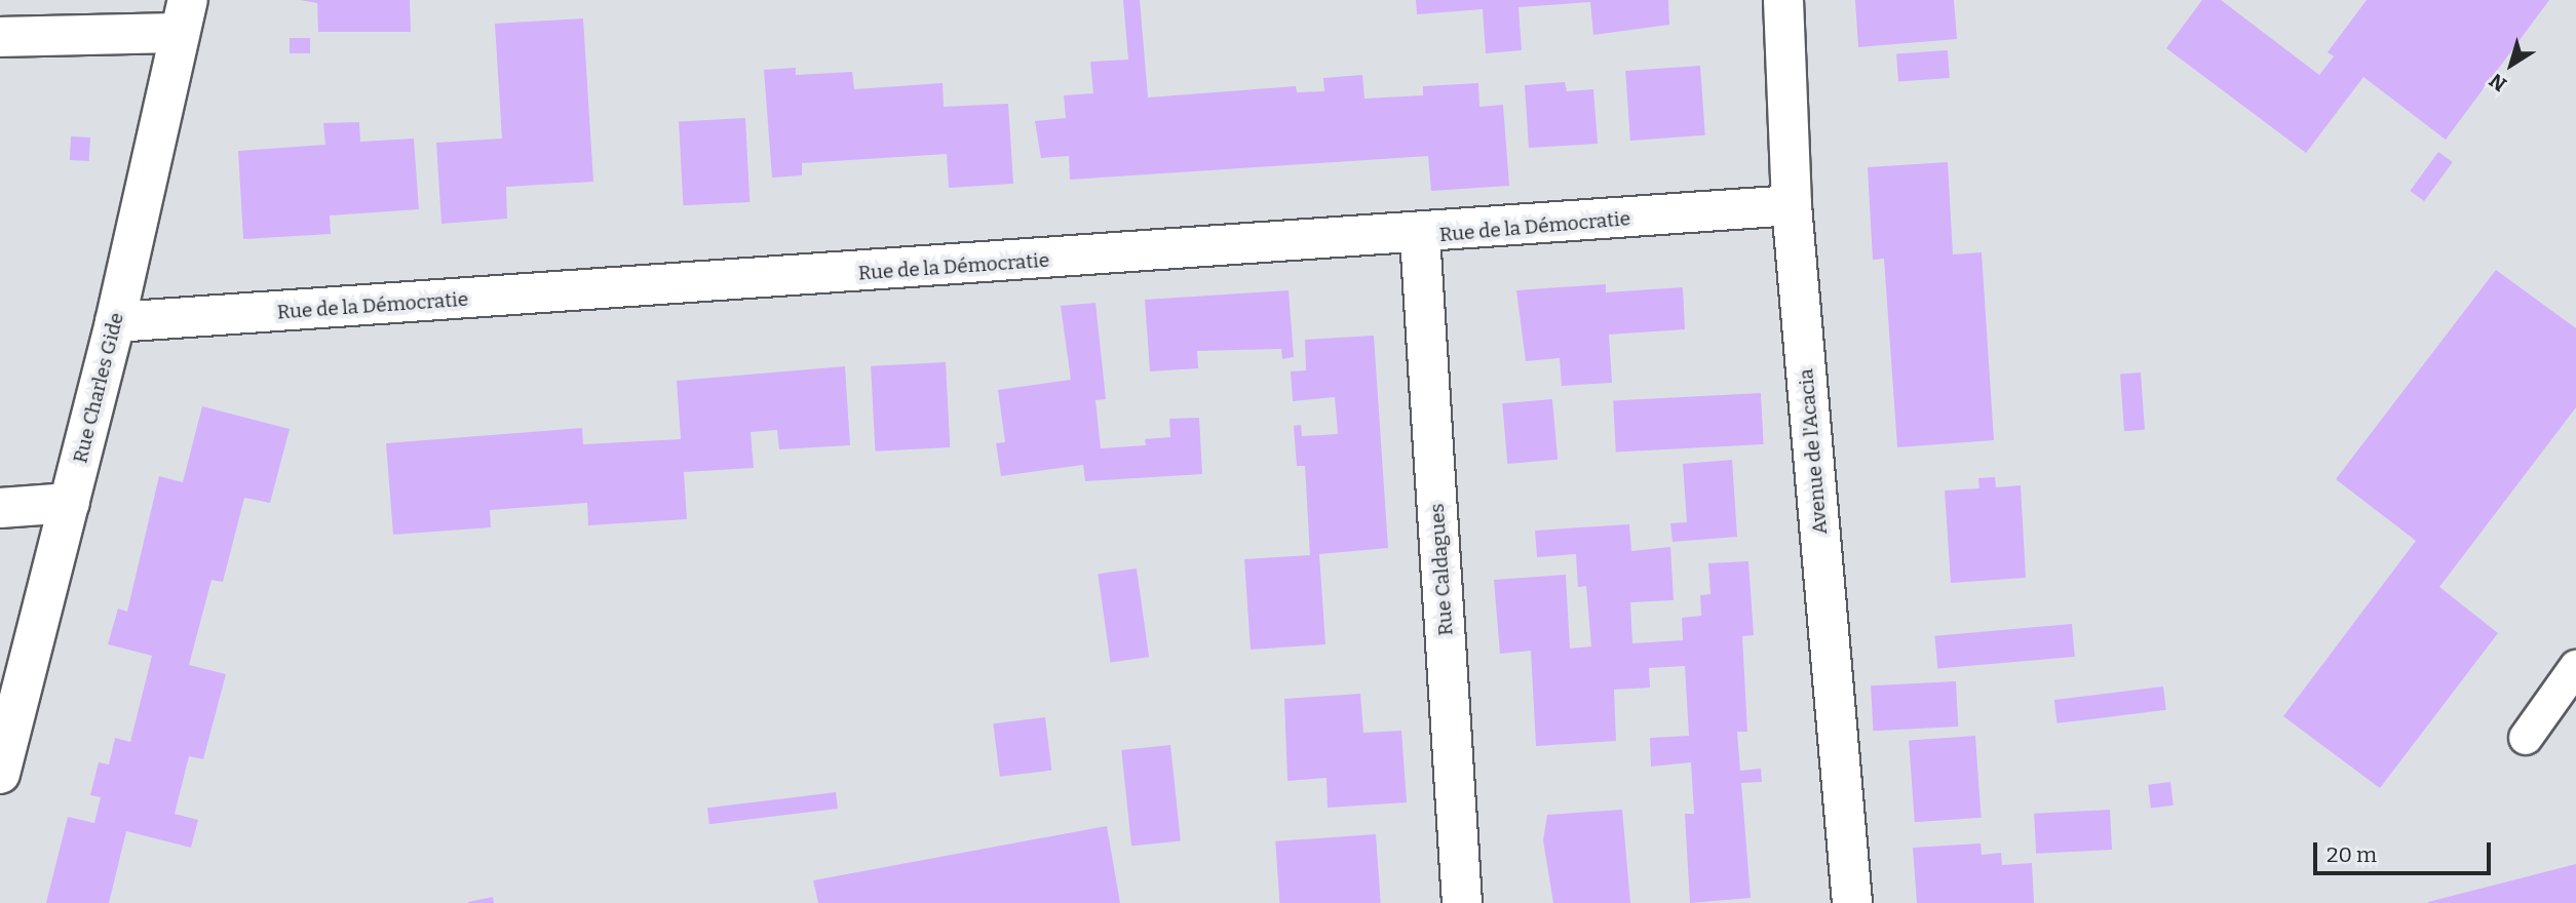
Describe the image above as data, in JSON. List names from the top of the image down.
{
  "streets": {
    "street": [
      "Rue de la Démocratie",
      "Rue Charles Gide",
      "Avenue de l'Acacia",
      "Rue Caldagues"
    ]
  },
  "crossings": [
    ["Rue de la Démocratie", "Rue Charles Gide"],
    ["Rue de la Démocratie", "Avenue de l'Acacia"],
    ["Rue de la Démocratie", "Rue Caldagues"]
  ],
  "scale_bar": "20 m",
  "north": "bottom left"
}
